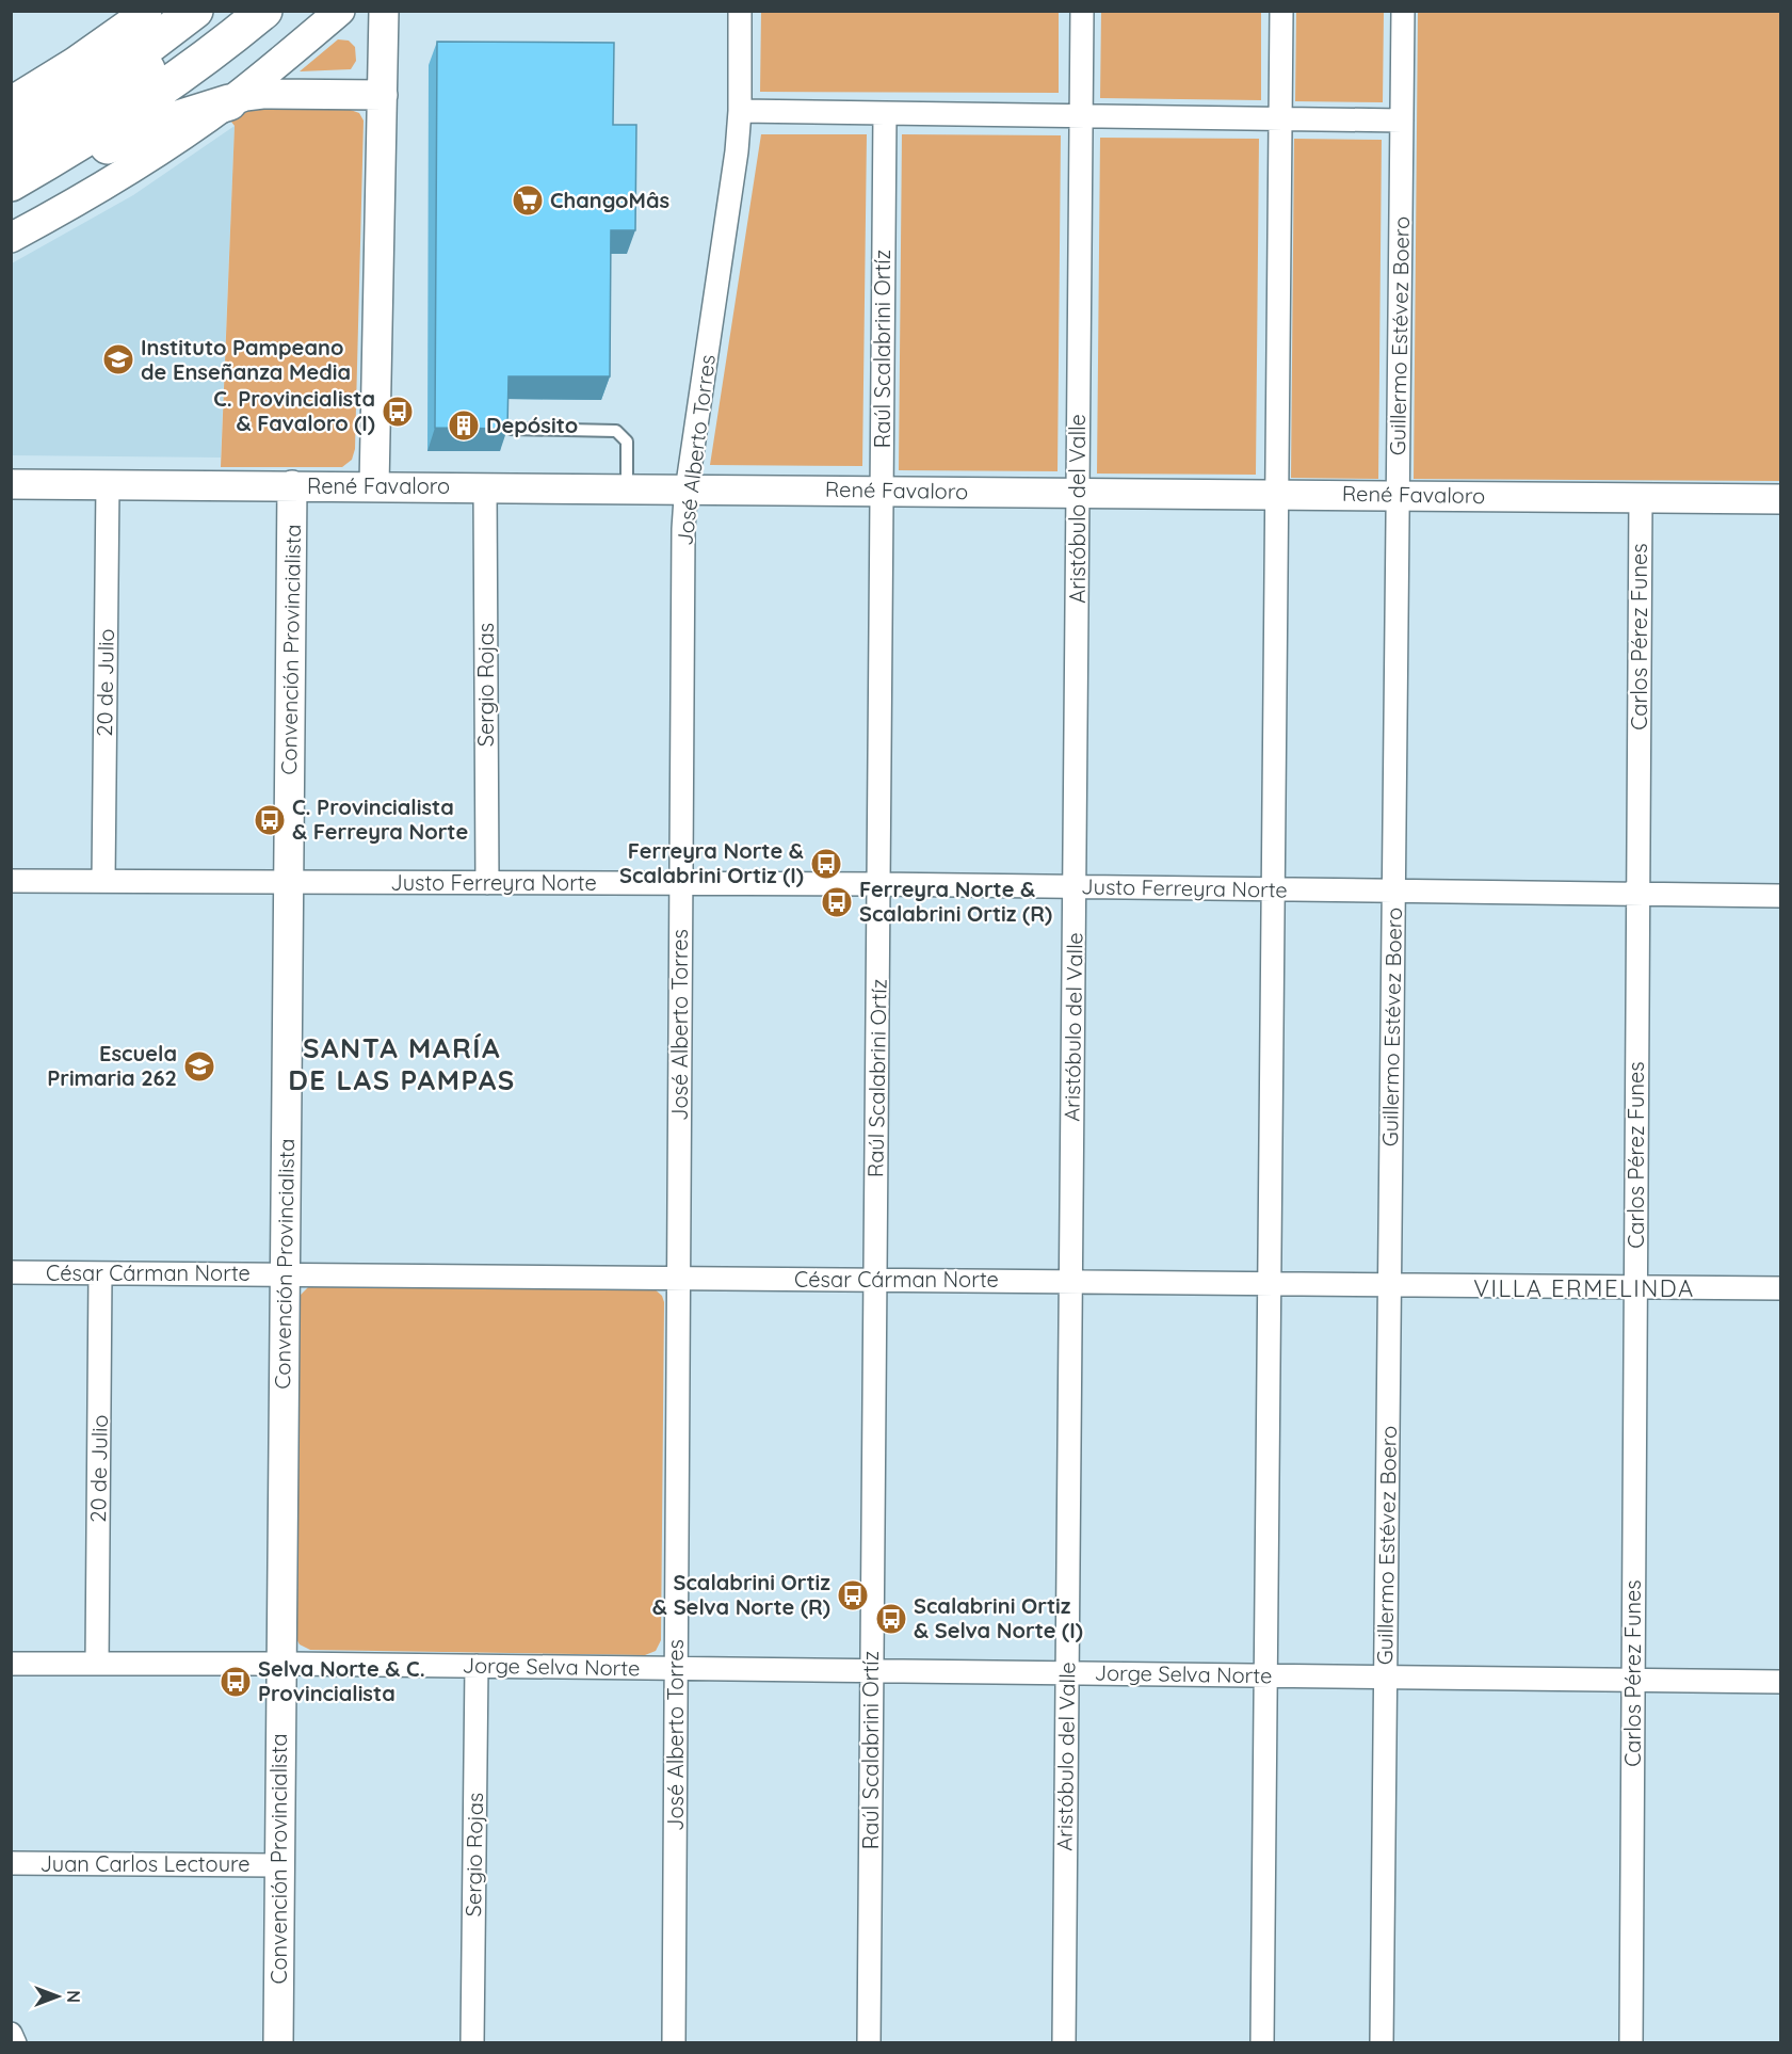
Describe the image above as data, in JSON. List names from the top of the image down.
{
  "streets": {
    "street": [
      "Guillermo Estévez Boero",
      "Raúl Scalabrini Ortíz",
      "José Alberto Torres",
      "René Favaloro",
      "Aristóbulo del Valle",
      "Carlos Pérez Funes",
      "Convención Provincialista",
      "20 de Julio",
      "Sergio Rojas",
      "Justo Ferreyra Norte",
      "César Cárman Norte",
      "Jorge Selva Norte",
      "Juan Carlos Lectoure"
    ]
  },
  "crossings": [
    ["Guillermo Estévez Boero", "René Favaloro"],
    ["Guillermo Estévez Boero", "Justo Ferreyra Norte"],
    ["Guillermo Estévez Boero", "César Cárman Norte"],
    ["Guillermo Estévez Boero", "Jorge Selva Norte"],
    ["Raúl Scalabrini Ortíz", "René Favaloro"],
    ["Raúl Scalabrini Ortíz", "Justo Ferreyra Norte"],
    ["Raúl Scalabrini Ortíz", "César Cárman Norte"],
    ["Raúl Scalabrini Ortíz", "Jorge Selva Norte"],
    ["José Alberto Torres", "René Favaloro"],
    ["José Alberto Torres", "Justo Ferreyra Norte"],
    ["José Alberto Torres", "César Cárman Norte"],
    ["José Alberto Torres", "Jorge Selva Norte"],
    ["René Favaloro", "Aristóbulo del Valle"],
    ["René Favaloro", "Carlos Pérez Funes"],
    ["René Favaloro", "Convención Provincialista"],
    ["René Favaloro", "20 de Julio"],
    ["René Favaloro", "Sergio Rojas"],
    ["Aristóbulo del Valle", "Justo Ferreyra Norte"],
    ["Aristóbulo del Valle", "César Cárman Norte"],
    ["Aristóbulo del Valle", "Jorge Selva Norte"],
    ["Carlos Pérez Funes", "Justo Ferreyra Norte"],
    ["Carlos Pérez Funes", "César Cárman Norte"],
    ["Carlos Pérez Funes", "Jorge Selva Norte"],
    ["Convención Provincialista", "Justo Ferreyra Norte"],
    ["Convención Provincialista", "César Cárman Norte"],
    ["Convención Provincialista", "Jorge Selva Norte"],
    ["Convención Provincialista", "Juan Carlos Lectoure"],
    ["20 de Julio", "Justo Ferreyra Norte"],
    ["20 de Julio", "César Cárman Norte"],
    ["20 de Julio", "Jorge Selva Norte"],
    ["Sergio Rojas", "Justo Ferreyra Norte"],
    ["Sergio Rojas", "Jorge Selva Norte"]
  ],
  "districts": ["SANTA MARÍA DE LAS PAMPAS", "VILLA ERMELINDA"],
  "places": {
    "supermarket": ["ChangoMâs"],
    "school or university": ["Instituto Pampeano de Enseñanza Media", "Escuela Primaria 262"],
    "bus stop": [
      "C. Provincialista & Favaloro (I)",
      "C. Provincialista & Ferreyra Norte",
      "Ferreyra Norte & Scalabrini Ortiz (I)",
      "Ferreyra Norte & Scalabrini Ortiz (R)",
      "Scalabrini Ortiz & Selva Norte (R)",
      "Scalabrini Ortiz & Selva Norte (I)",
      "Selva Norte & C. Provincialista"
    ],
    "building": ["Depósito"]
  },
  "north": "right"
}
